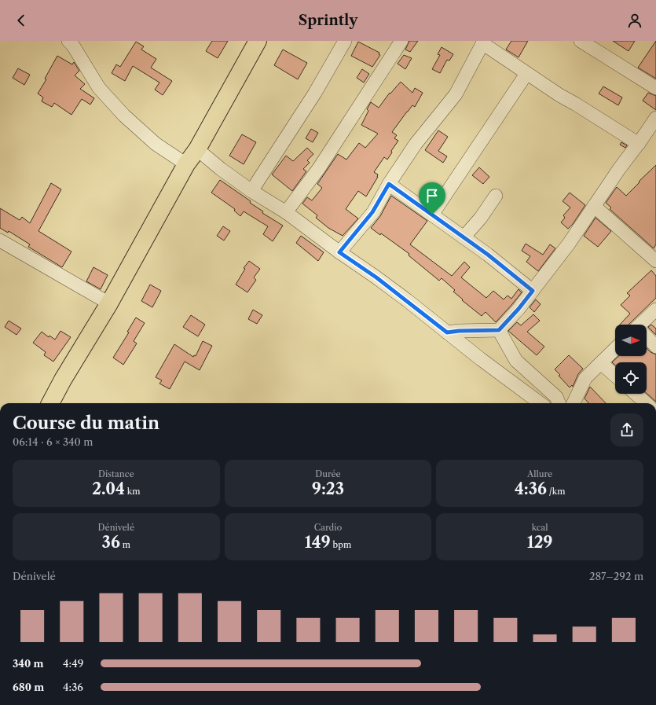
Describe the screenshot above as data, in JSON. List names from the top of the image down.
{
  "north": "right",
  "page": {
    "header": "Sprintly",
    "heading": ["Course du matin", "06:14 · 6 × 340 m"],
    "stats": [
      ["Distance", "2.04 km"],
      ["Durée", "9:23"],
      ["Allure", "4:36 /km"],
      ["Dénivelé", "36 m"],
      ["Cardio", "149 bpm"],
      ["kcal", "129"]
    ],
    "chart": ["Dénivelé", "287–292 m"],
    "list": [
      {
        "name": "340 m",
        "note": "4:49"
      },
      {
        "name": "680 m",
        "note": "4:36"
      }
    ]
  }
}
